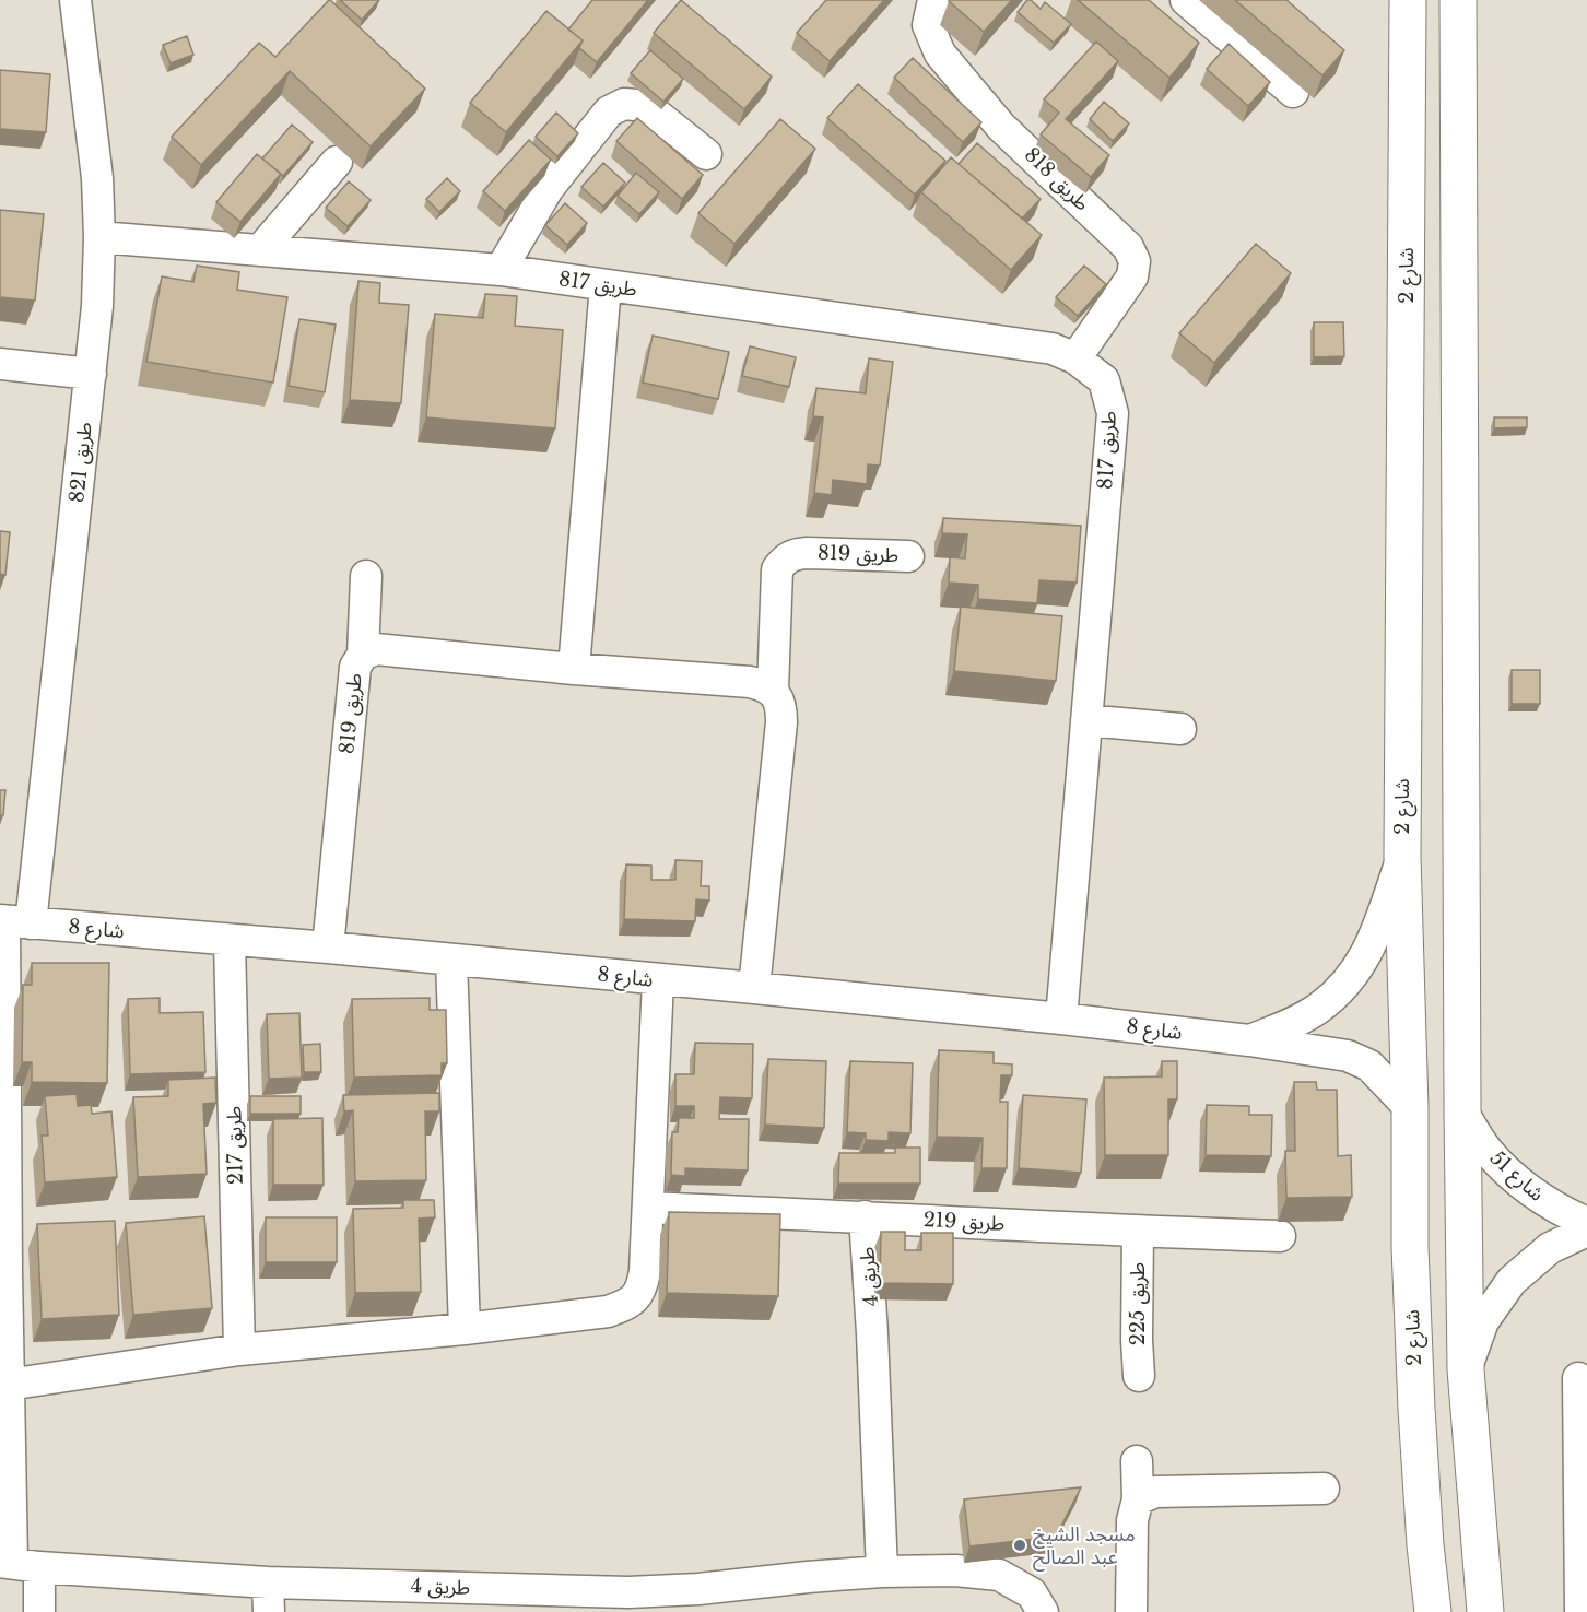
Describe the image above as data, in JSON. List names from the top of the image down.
{
  "streets": {
    "main road": ["شارع 2"],
    "street": [
      "طريق 818",
      "طريق 817",
      "طريق 821",
      "طريق 819",
      "شارع 8",
      "طريق 217",
      "شارع 51",
      "طريق 219",
      "طريق 4",
      "طريق 225"
    ]
  },
  "crossings": [
    ["طريق 818", "طريق 817"],
    ["شارع 2", "شارع 8"],
    ["طريق 817", "طريق 821"],
    ["طريق 817", "شارع 8"],
    ["طريق 821", "شارع 8"],
    ["طريق 821", "طريق 4"],
    ["طريق 819", "شارع 8"],
    ["شارع 8", "طريق 217"],
    ["طريق 219", "طريق 4"],
    ["طريق 219", "طريق 225"]
  ],
  "places": ["مسجد الشيخ عبد الصالح"]
}
